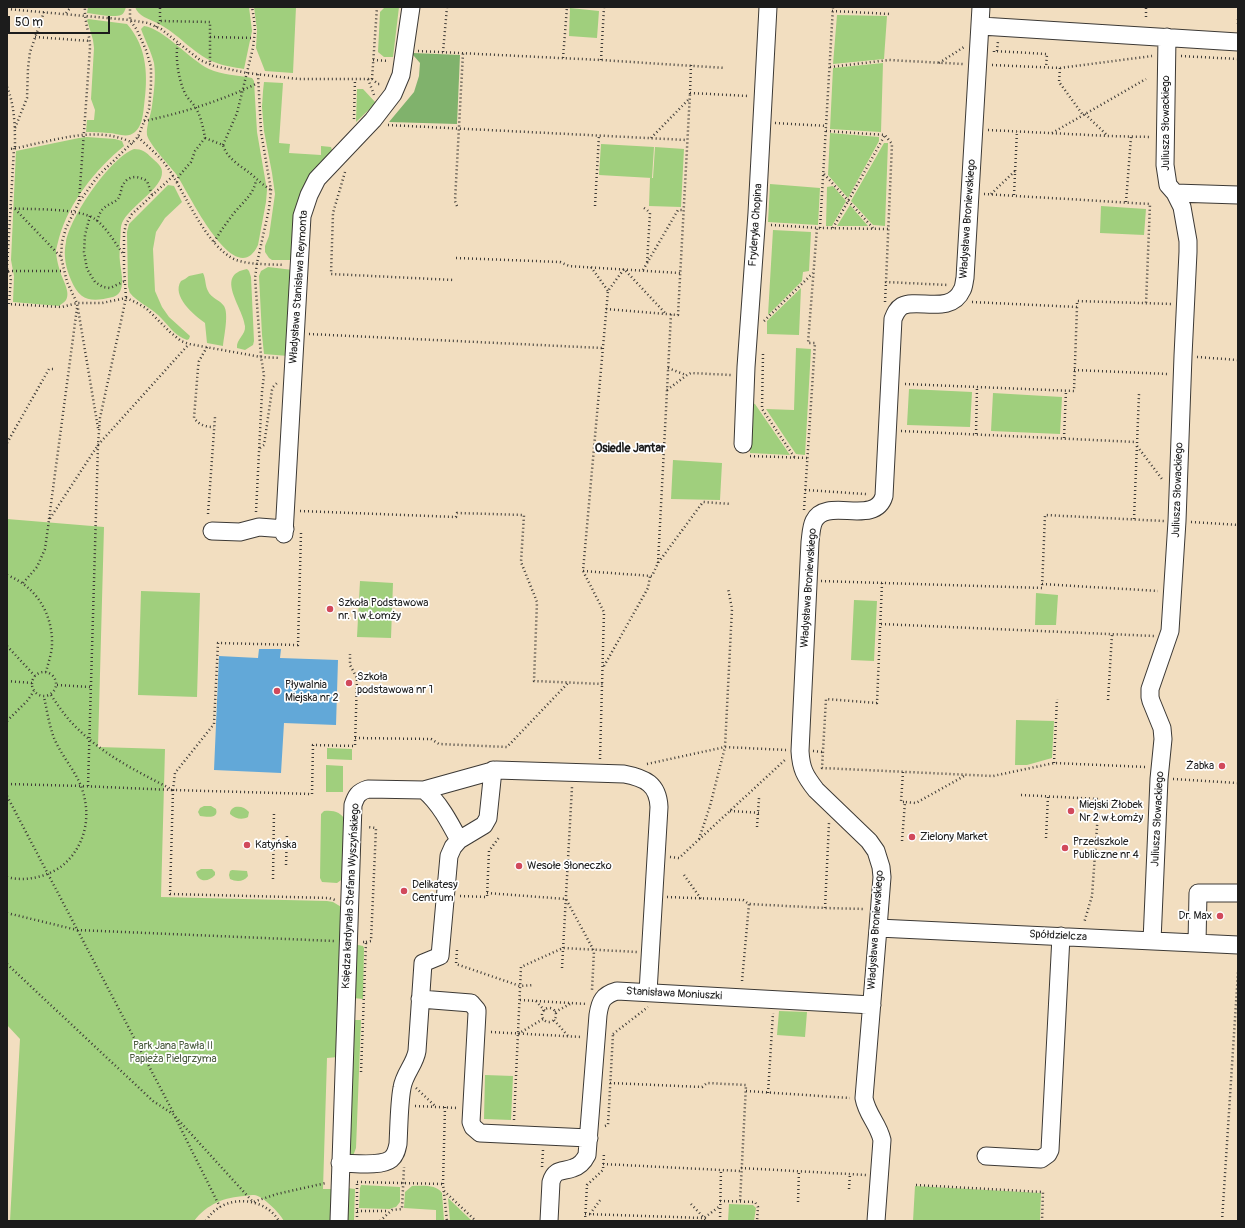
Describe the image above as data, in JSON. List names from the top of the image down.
{
  "streets": {
    "street": [
      "Juliusza Słowackiego",
      "Władysława Broniewskiego",
      "Fryderyka Chopina",
      "Władysława Stanisława Reymonta",
      "Księdza kardynała Stefana Wyszyńskiego",
      "Spółdzielcza",
      "Stanisława Moniuszki"
    ]
  },
  "crossings": [
    ["Juliusza Słowackiego", "Spółdzielcza"],
    ["Władysława Broniewskiego", "Spółdzielcza"],
    ["Władysława Broniewskiego", "Stanisława Moniuszki"],
    ["Księdza kardynała Stefana Wyszyńskiego", "Stanisława Moniuszki"]
  ],
  "districts": ["Osiedle Jantar"],
  "parks": ["Park Jana Pawła II Papieża Pielgrzyma"],
  "places": [
    "Szkoła Podstawowa nr. 1 w Łomży",
    "Szkoła podstawowa nr 1",
    "Pływalnia Miejska nr 2",
    "Żabka",
    "Miejski Żłobek Nr 2 w Łomży",
    "Zielony Market",
    "Katyńska",
    "Przedszkole Publiczne nr 4",
    "Wesołe Słoneczko",
    "Delikatesy Centrum",
    "Dr. Max"
  ],
  "scale_bar": "50 m"
}
